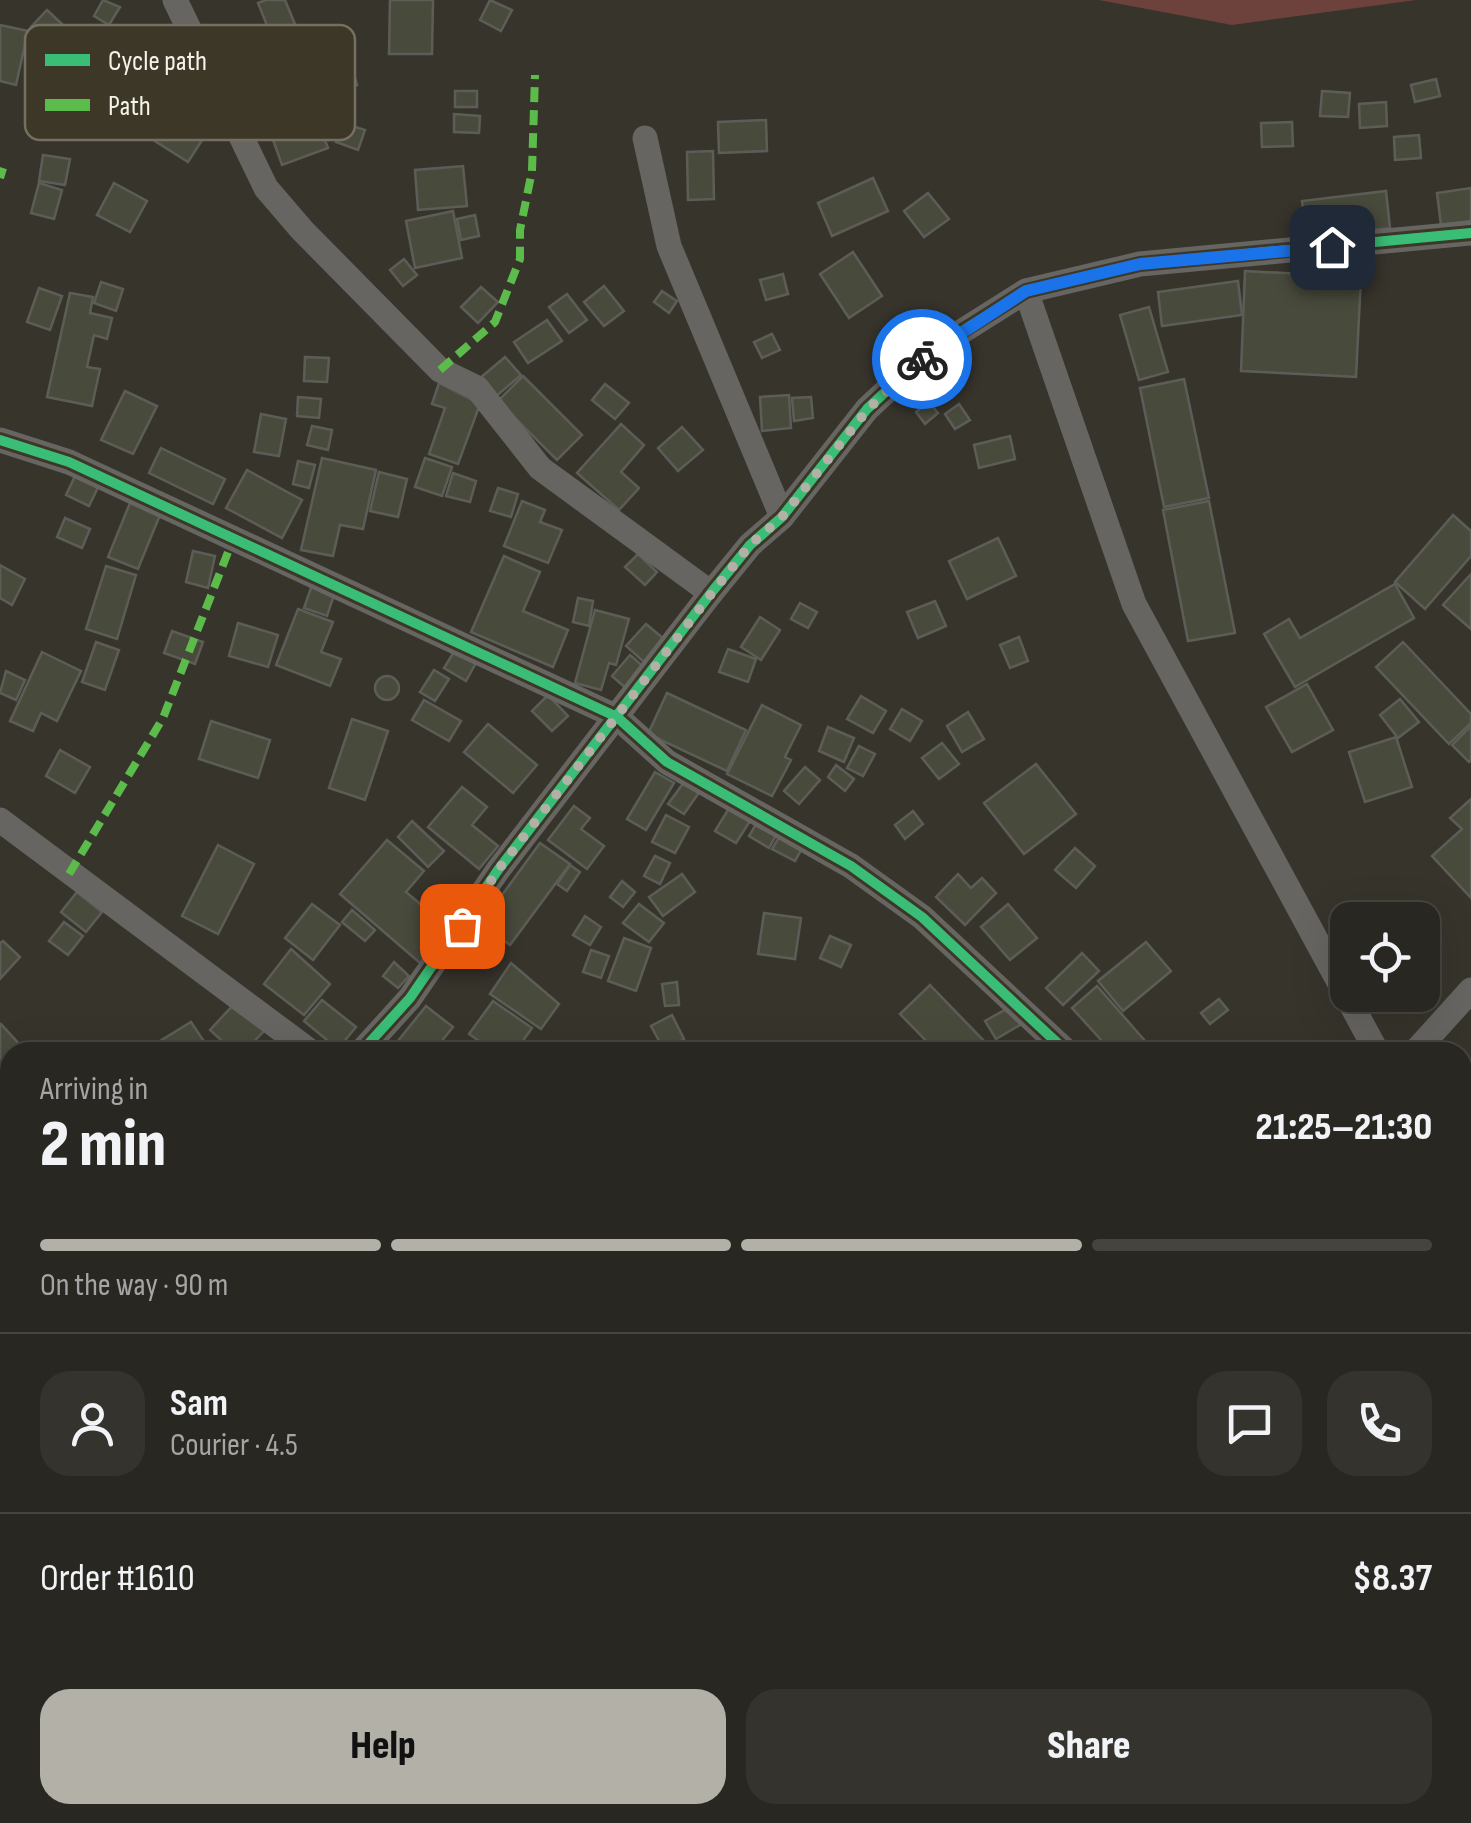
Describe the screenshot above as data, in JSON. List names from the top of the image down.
{
  "legend": ["Cycle path", "Path"],
  "page": {
    "heading": ["2 min", "Arriving in", "21:25–21:30"],
    "panel": [
      "Sam",
      "Courier · 4.5",
      "Order #1610",
      "$8.37"
    ],
    "bar": "On the way · 90 m",
    "buttons": ["Help", "Share"]
  }
}
